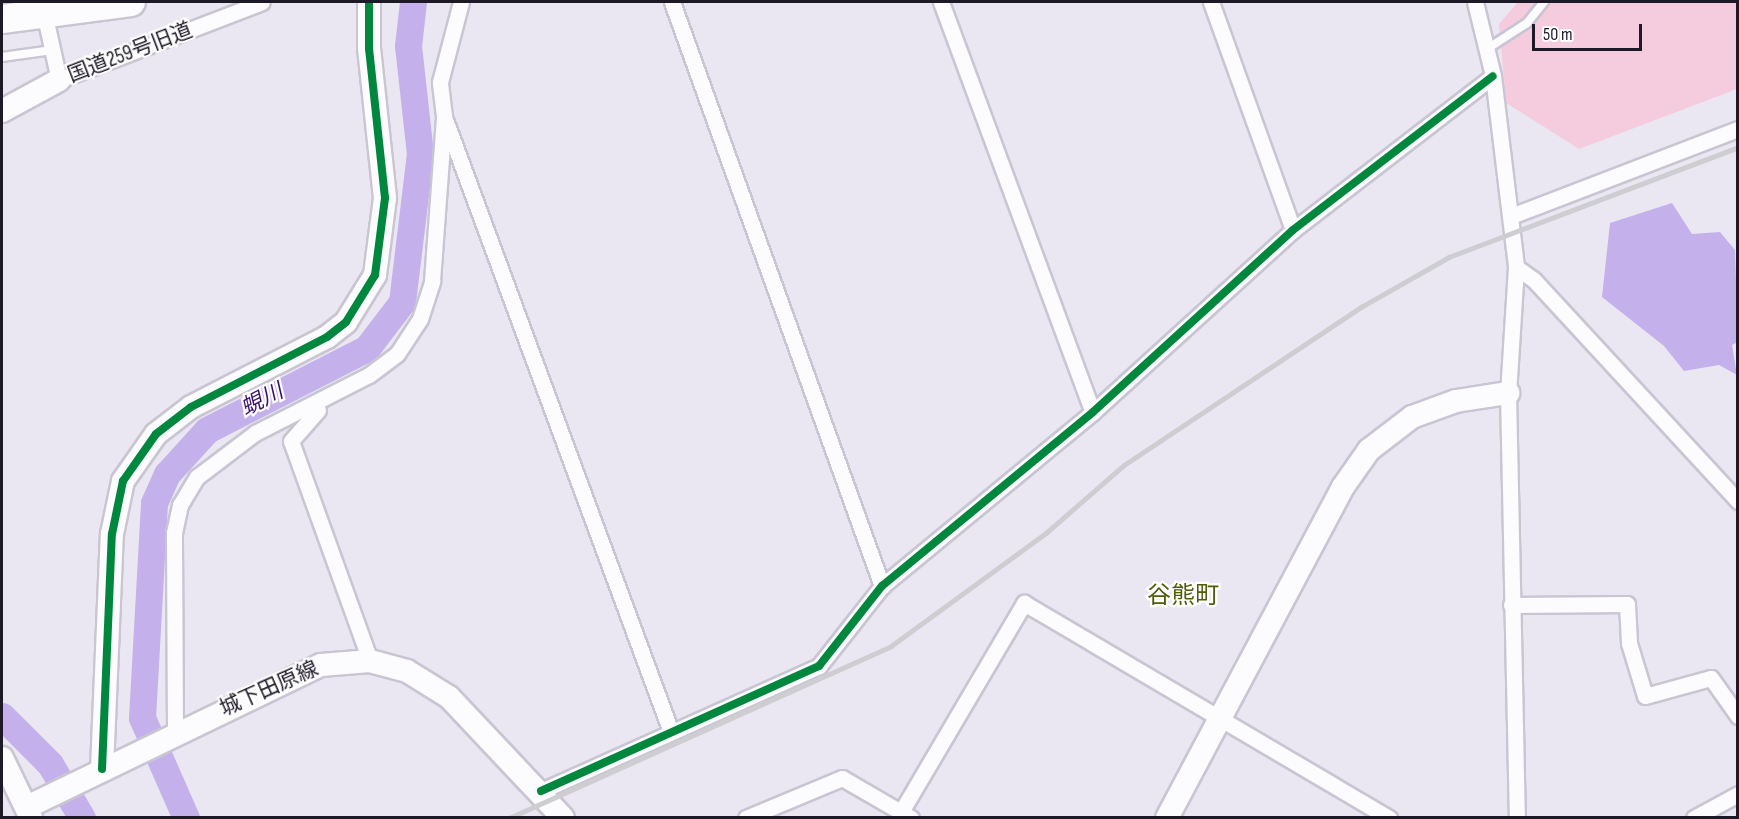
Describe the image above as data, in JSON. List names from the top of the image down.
{
  "streets": {
    "street": ["国道259号旧道", "城下田原線"]
  },
  "districts": ["谷熊町"],
  "water": ["蜆川"],
  "scale_bar": "50 m"
}
